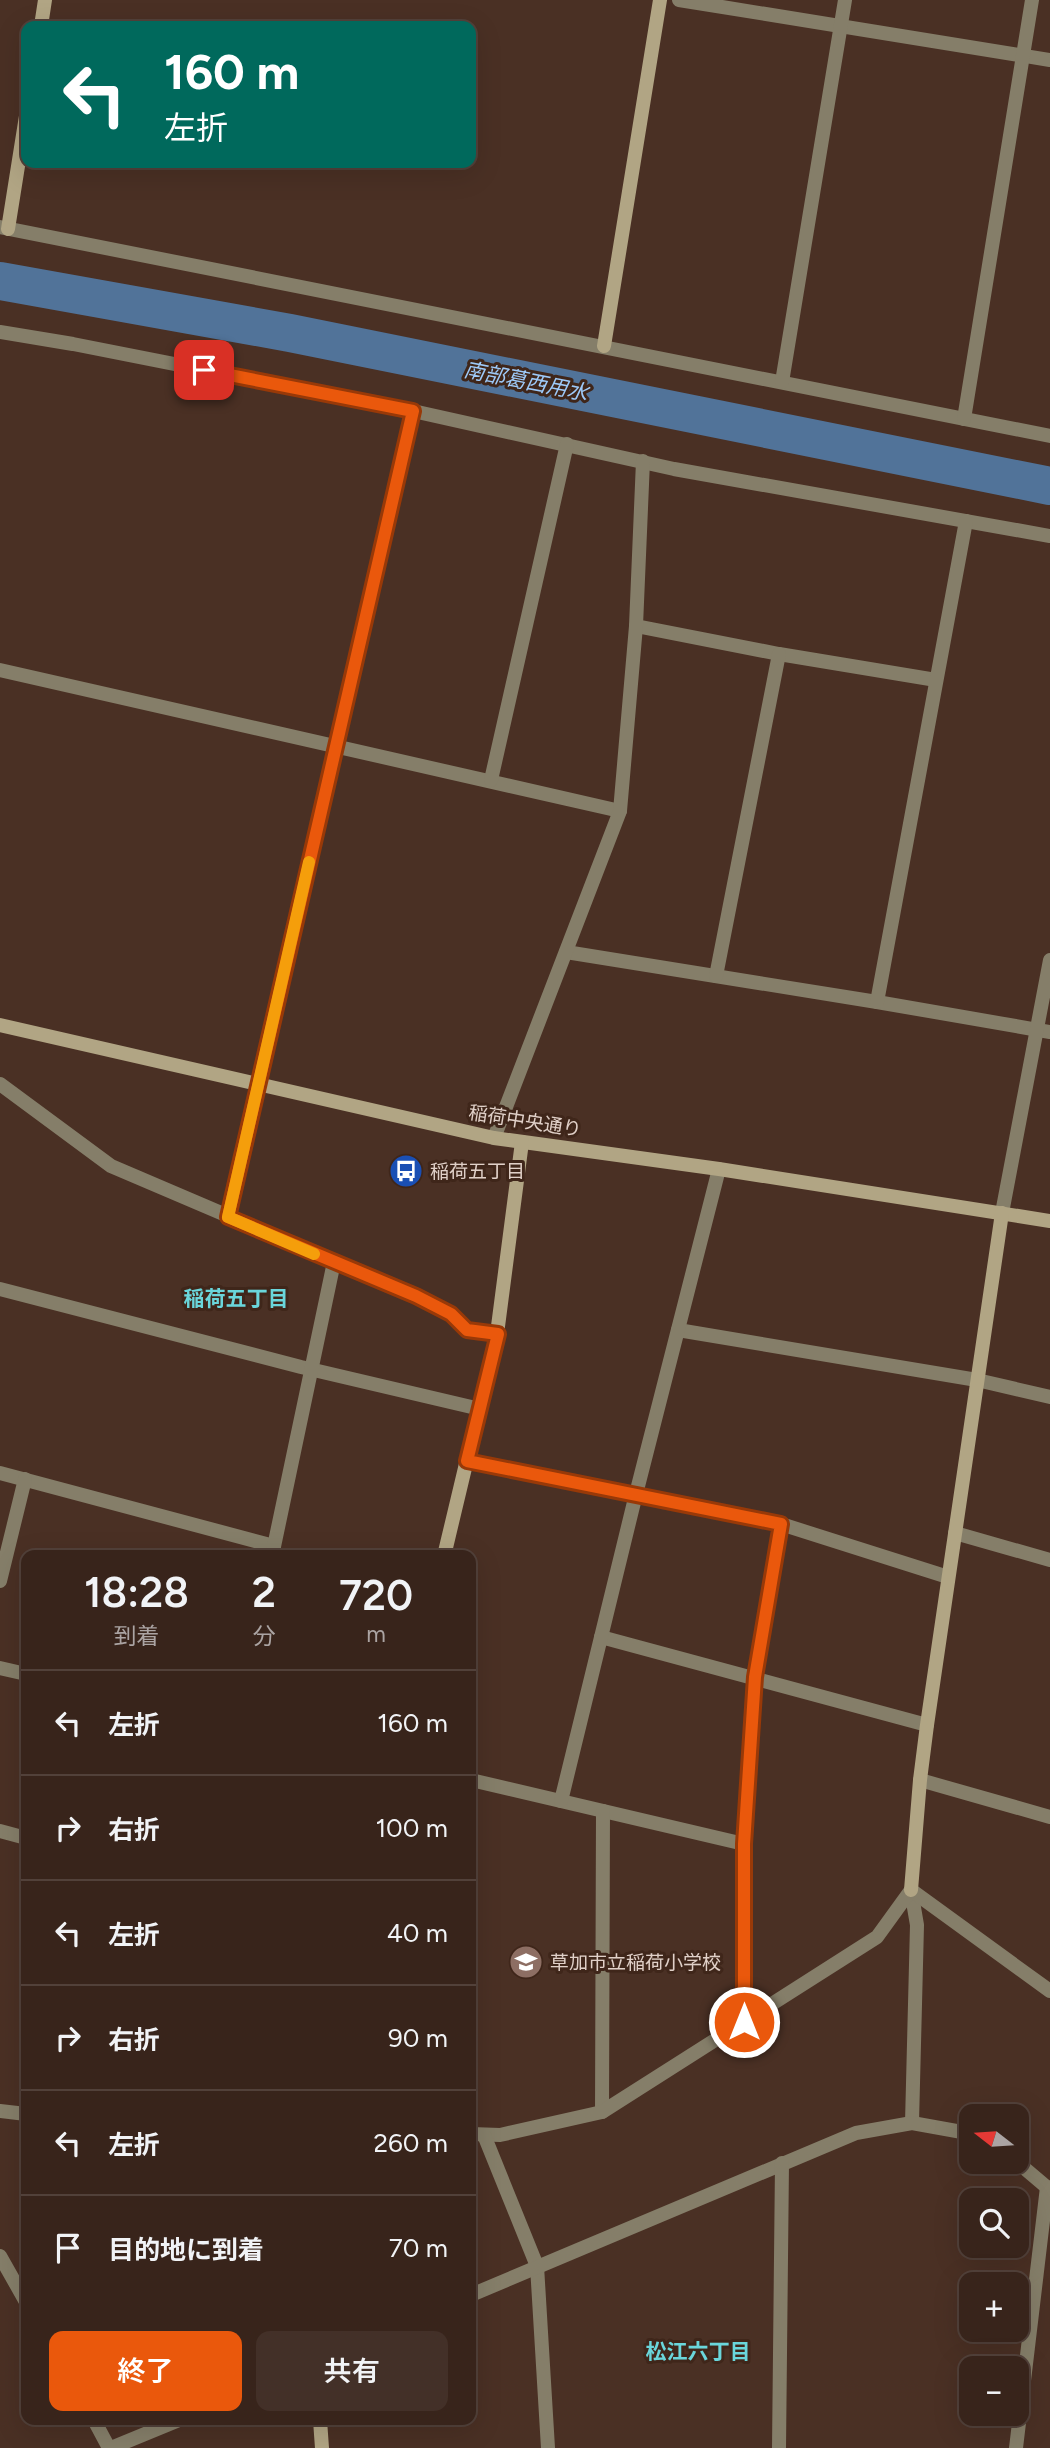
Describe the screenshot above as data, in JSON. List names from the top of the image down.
{
  "streets": {
    "street": ["稲荷中央通り"]
  },
  "districts": ["稲荷五丁目", "松江六丁目"],
  "water": ["南部葛西用水"],
  "places": {
    "bus stop": ["稲荷五丁目"],
    "school or university": ["草加市立稲荷小学校"]
  },
  "north": "left",
  "page": {
    "turn": ["160 m", "左折"],
    "eta": [
      "18:28",
      "到着",
      "2",
      "分",
      "720",
      "m"
    ],
    "list": [
      {
        "name": "左折",
        "value": "160 m"
      },
      {
        "name": "右折",
        "value": "100 m"
      },
      {
        "name": "左折",
        "value": "40 m"
      },
      {
        "name": "右折",
        "value": "90 m"
      },
      {
        "name": "左折",
        "value": "260 m"
      },
      {
        "name": "目的地に到着",
        "value": "70 m"
      }
    ],
    "map_buttons": ["+", "−"],
    "buttons": ["終了", "共有"]
  }
}
